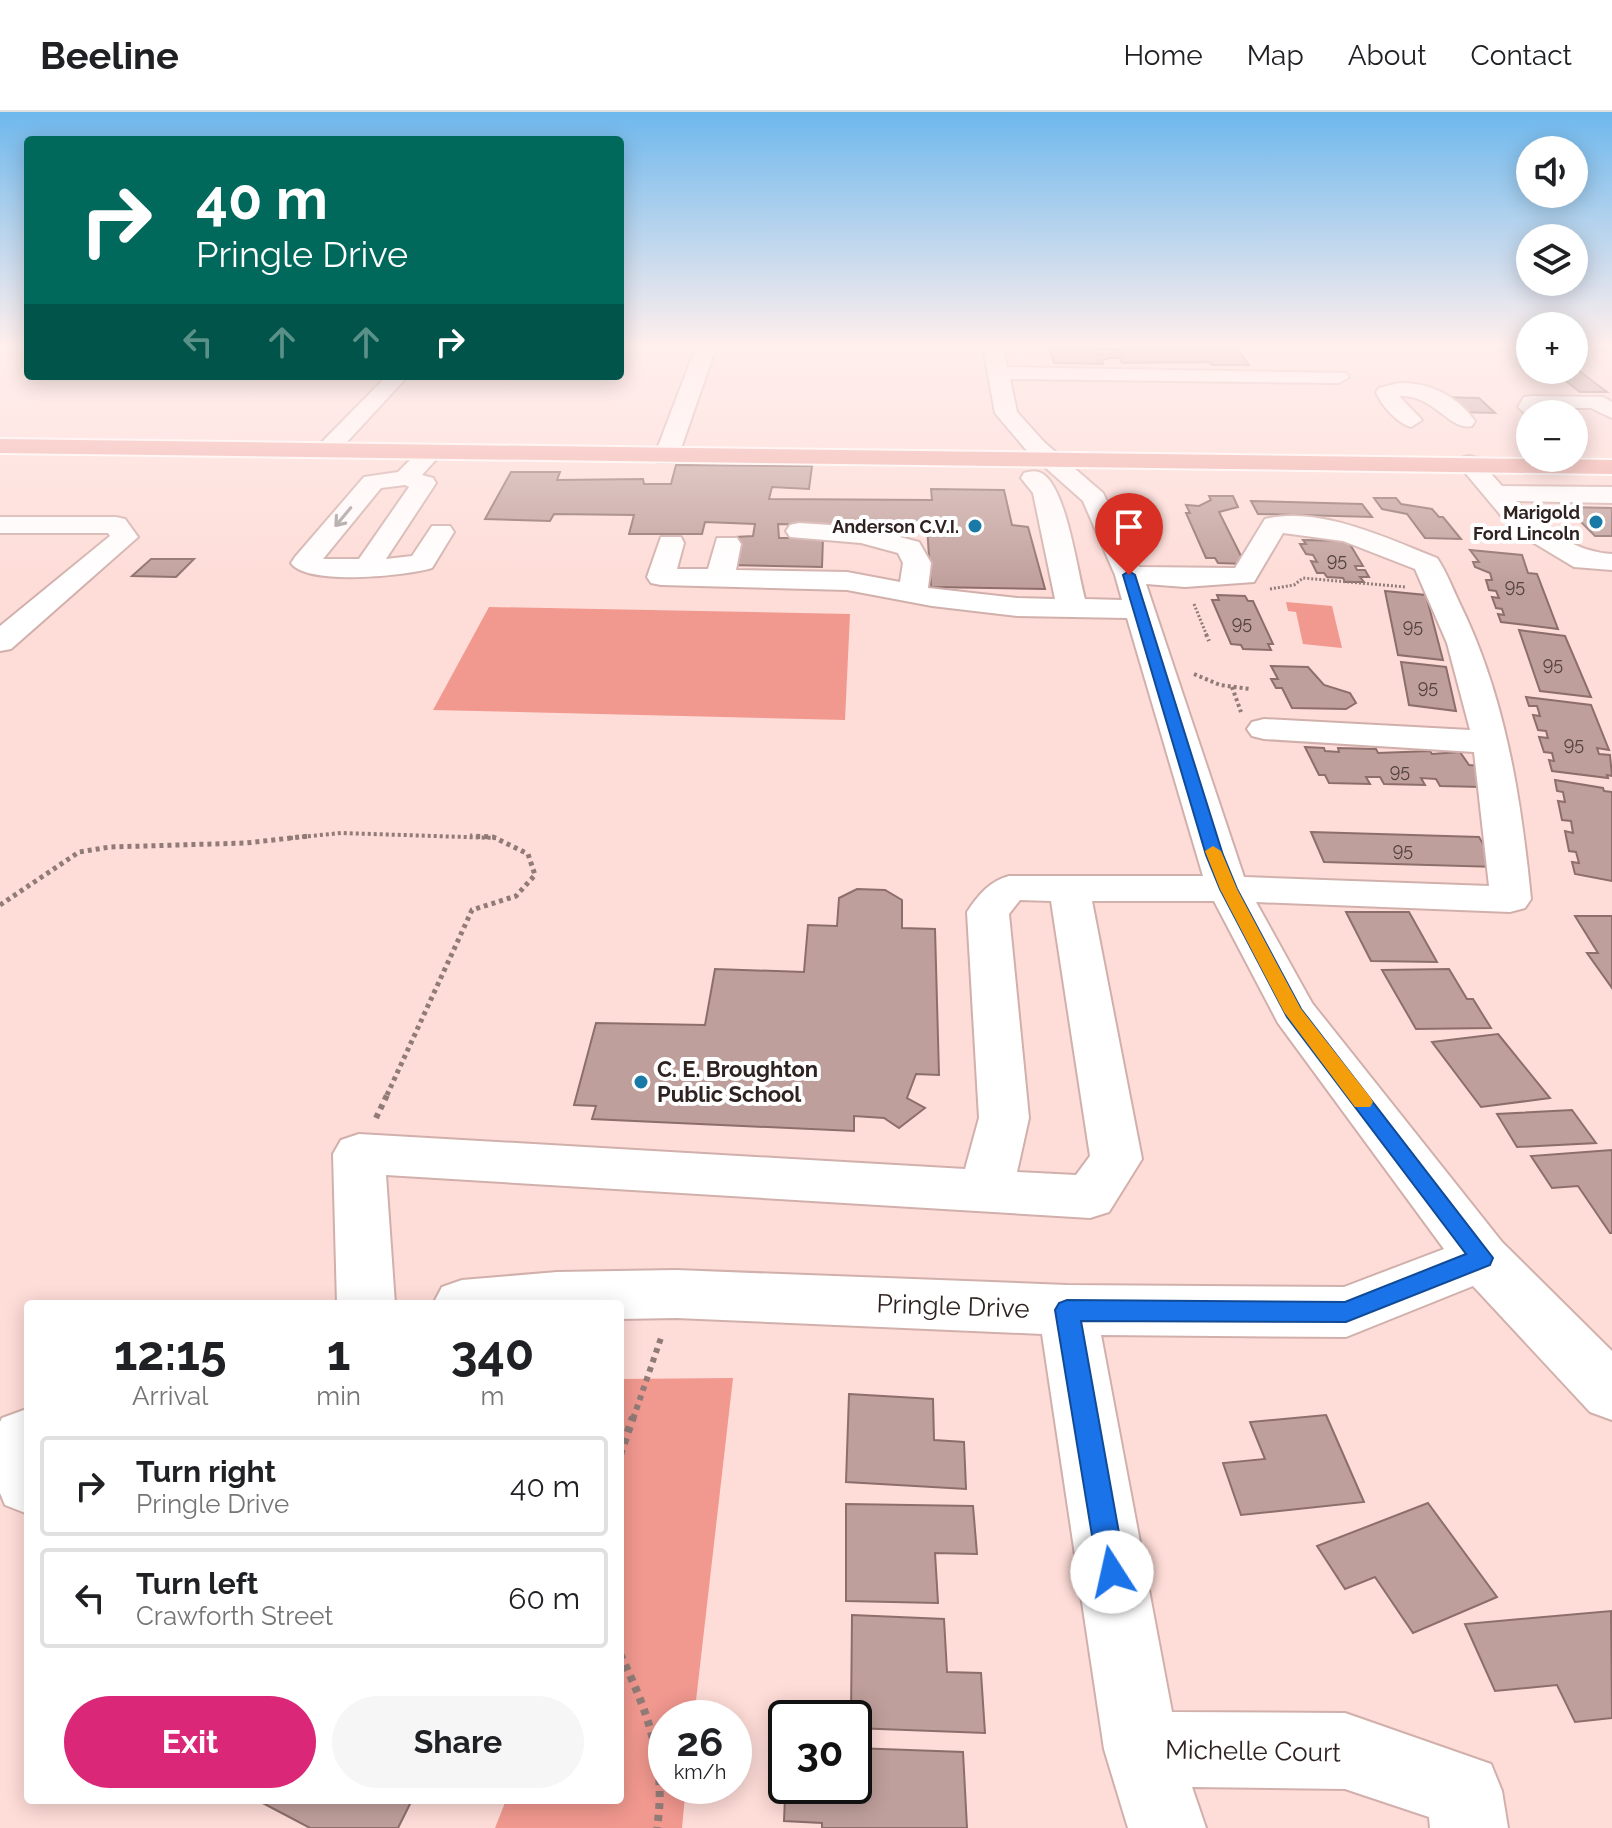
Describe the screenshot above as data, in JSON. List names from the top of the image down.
{
  "streets": {
    "street": ["Pringle Drive", "Michelle Court"]
  },
  "crossings": [
    ["Pringle Drive", "Michelle Court"]
  ],
  "places": ["Marigold Ford Lincoln", "Anderson C.V.I.", "C. E. Broughton Public School"],
  "house_numbers": [
    "95",
    "95",
    "95",
    "95",
    "95",
    "95",
    "95",
    "95",
    "95"
  ],
  "page": {
    "header": "Beeline",
    "nav": [
      "Home",
      "Map",
      "About",
      "Contact"
    ],
    "map_buttons": ["+", "−"],
    "turn": ["40 m", "Pringle Drive"],
    "eta": [
      "12:15",
      "Arrival",
      "1",
      "min",
      "340",
      "m"
    ],
    "list": [
      {
        "name": "Turn right",
        "note": "Pringle Drive",
        "value": "40 m"
      },
      {
        "name": "Turn left",
        "note": "Crawforth Street",
        "value": "60 m"
      }
    ],
    "buttons": ["Exit", "Share"],
    "speed": "26 km/h",
    "limit": "30"
  }
}
